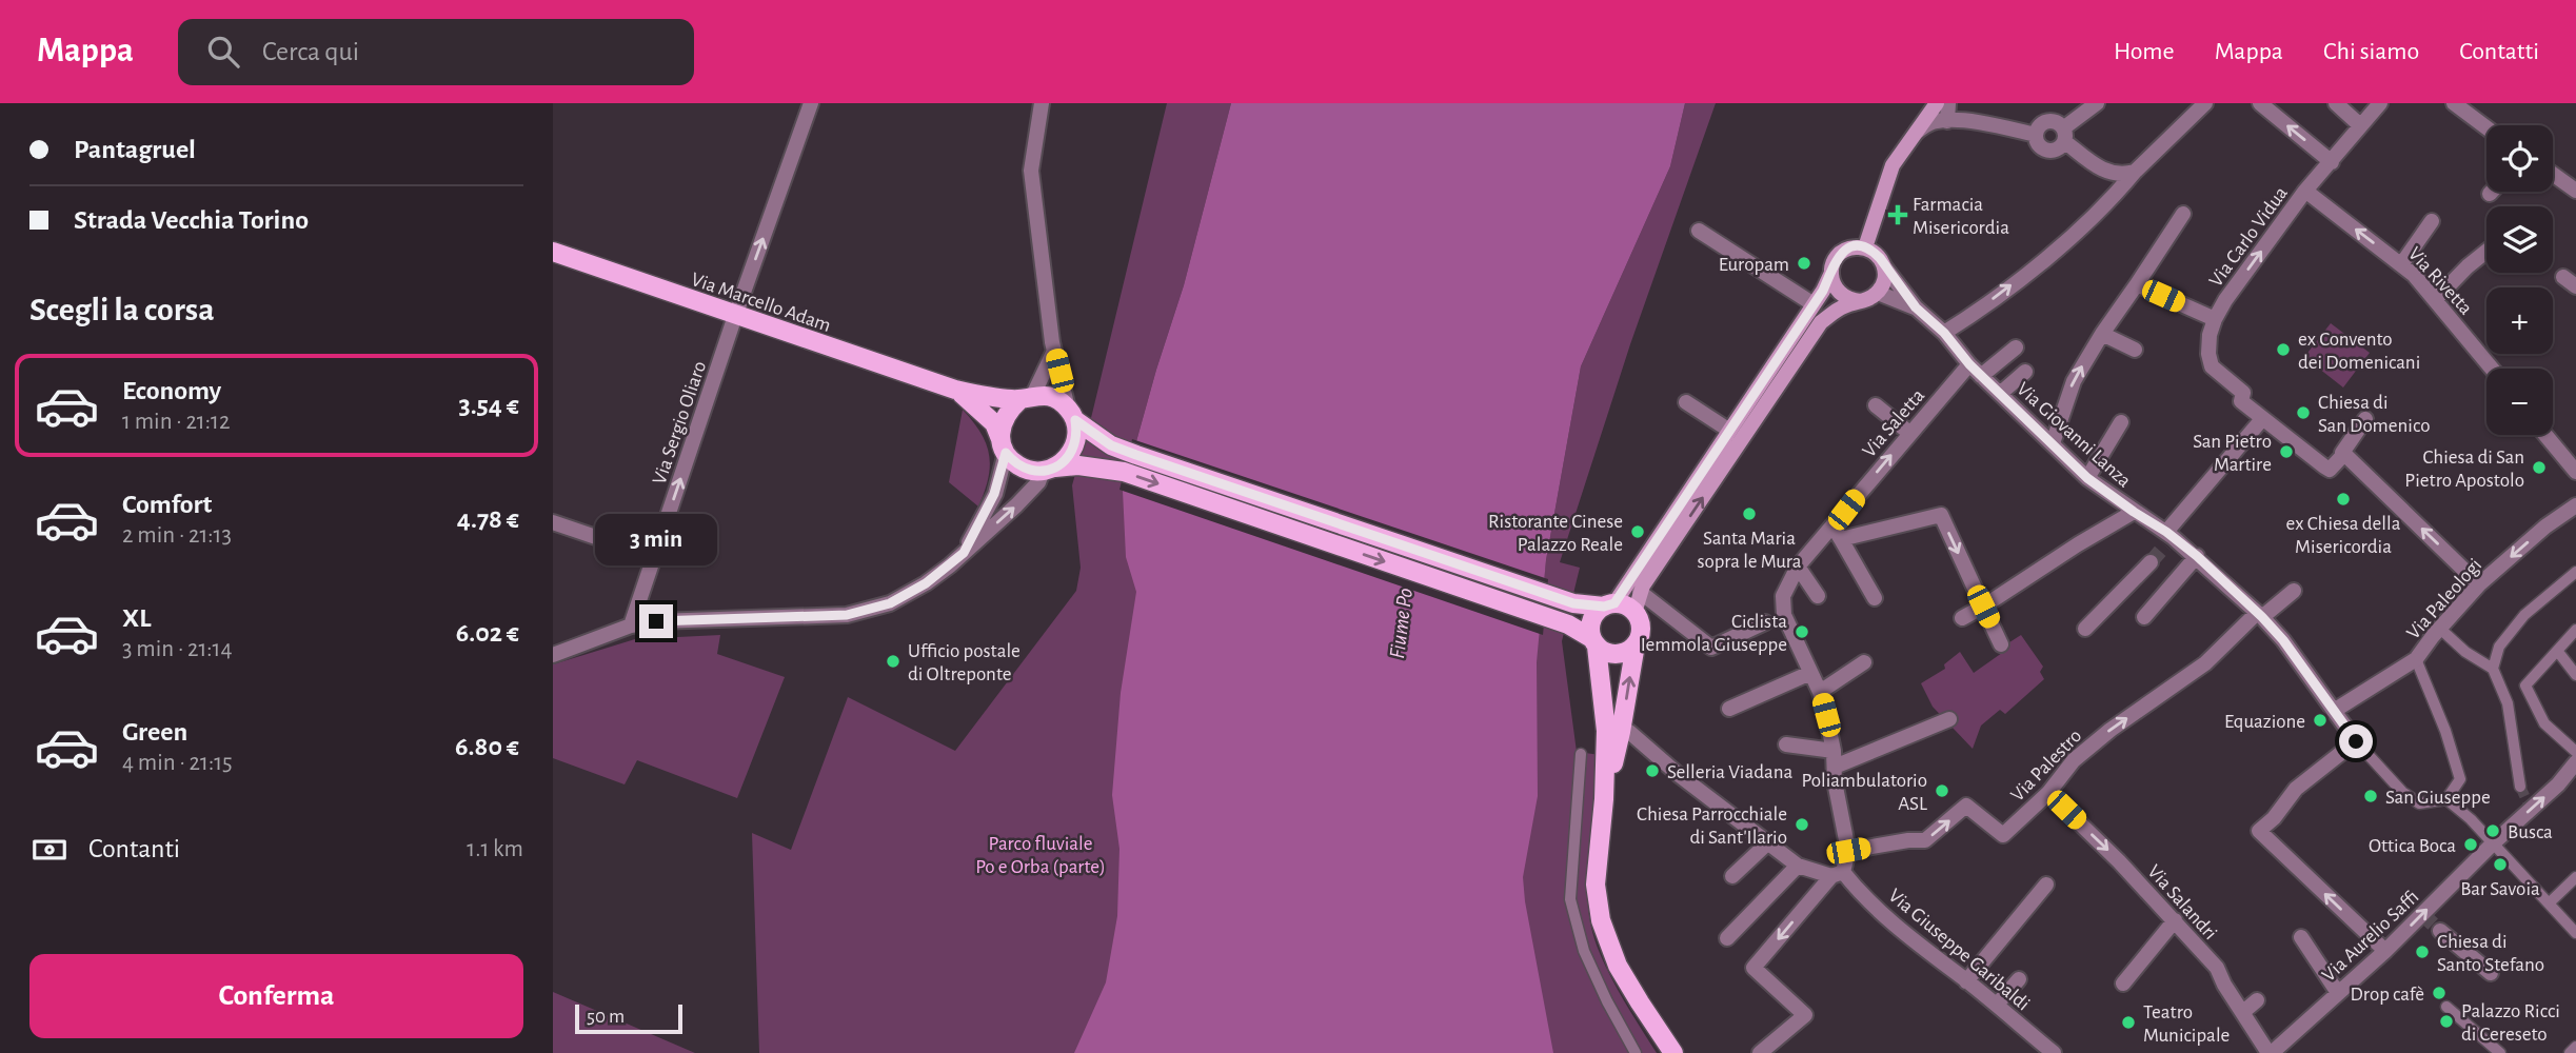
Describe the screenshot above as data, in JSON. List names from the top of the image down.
{
  "streets": {
    "main road": ["Via Marcello Adam"],
    "street": [
      "Via Carlo Vidua",
      "Via Rivetta",
      "Via Sergio Oliaro",
      "Via Saletta",
      "Via Giovanni Lanza",
      "Via Paleologi",
      "Via Palestro",
      "Via Salandri",
      "Via Aurelio Saffi",
      "Via Giuseppe Garibaldi"
    ]
  },
  "crossings": [
    ["Via Carlo Vidua", "Via Rivetta"],
    ["Via Marcello Adam", "Via Sergio Oliaro"],
    ["Via Saletta", "Via Giovanni Lanza"],
    ["Via Giovanni Lanza", "Via Paleologi"],
    ["Via Giovanni Lanza", "Via Palestro"],
    ["Via Palestro", "Via Salandri"],
    ["Via Salandri", "Via Aurelio Saffi"]
  ],
  "one_way": [
    "Via Rivetta",
    "Via Sergio Oliaro",
    "Via Saletta",
    "Via Salandri",
    "Via Aurelio Saffi"
  ],
  "water": ["Fiume Po"],
  "parks": ["Parco fluviale Po e Orba (parte)"],
  "places": {
    "health": ["Farmacia Misericordia"],
    "other": [
      "Europam",
      "ex Convento dei Domenicani",
      "Chiesa di San Domenico",
      "San Pietro Martire",
      "Chiesa di San Pietro Apostolo",
      "ex Chiesa della Misericordia",
      "Santa Maria sopra le Mura",
      "Ristorante Cinese Palazzo Reale",
      "Ciclista Iemmola Giuseppe",
      "Ufficio postale di Oltreponte",
      "Equazione",
      "Selleria Viadana",
      "Poliambulatorio ASL",
      "San Giuseppe",
      "Chiesa Parrocchiale di Sant'Ilario",
      "Busca",
      "Ottica Boca",
      "Bar Savoia",
      "Chiesa di Santo Stefano",
      "Drop cafè",
      "Palazzo Ricci di Cereseto",
      "Teatro Municipale"
    ]
  },
  "scale_bar": "50 m",
  "page": {
    "header": "Mappa",
    "search": "Cerca qui",
    "nav": [
      "Home",
      "Mappa",
      "Chi siamo",
      "Contatti"
    ],
    "banner": ["Pantagruel", "Strada Vecchia Torino"],
    "map_buttons": ["+", "−"],
    "heading": "Scegli la corsa",
    "list": [
      {
        "name": "Economy",
        "note": "1 min · 21:12",
        "value": "3.54 €"
      },
      {
        "name": "Comfort",
        "note": "2 min · 21:13",
        "value": "4.78 €"
      },
      {
        "name": "XL",
        "note": "3 min · 21:14",
        "value": "6.02 €"
      },
      {
        "name": "Green",
        "note": "4 min · 21:15",
        "value": "6.80 €"
      }
    ],
    "bubble": "3 min",
    "pay": ["Contanti", "1.1 km"],
    "buttons": "Conferma",
    "scale": "50 m"
  }
}
